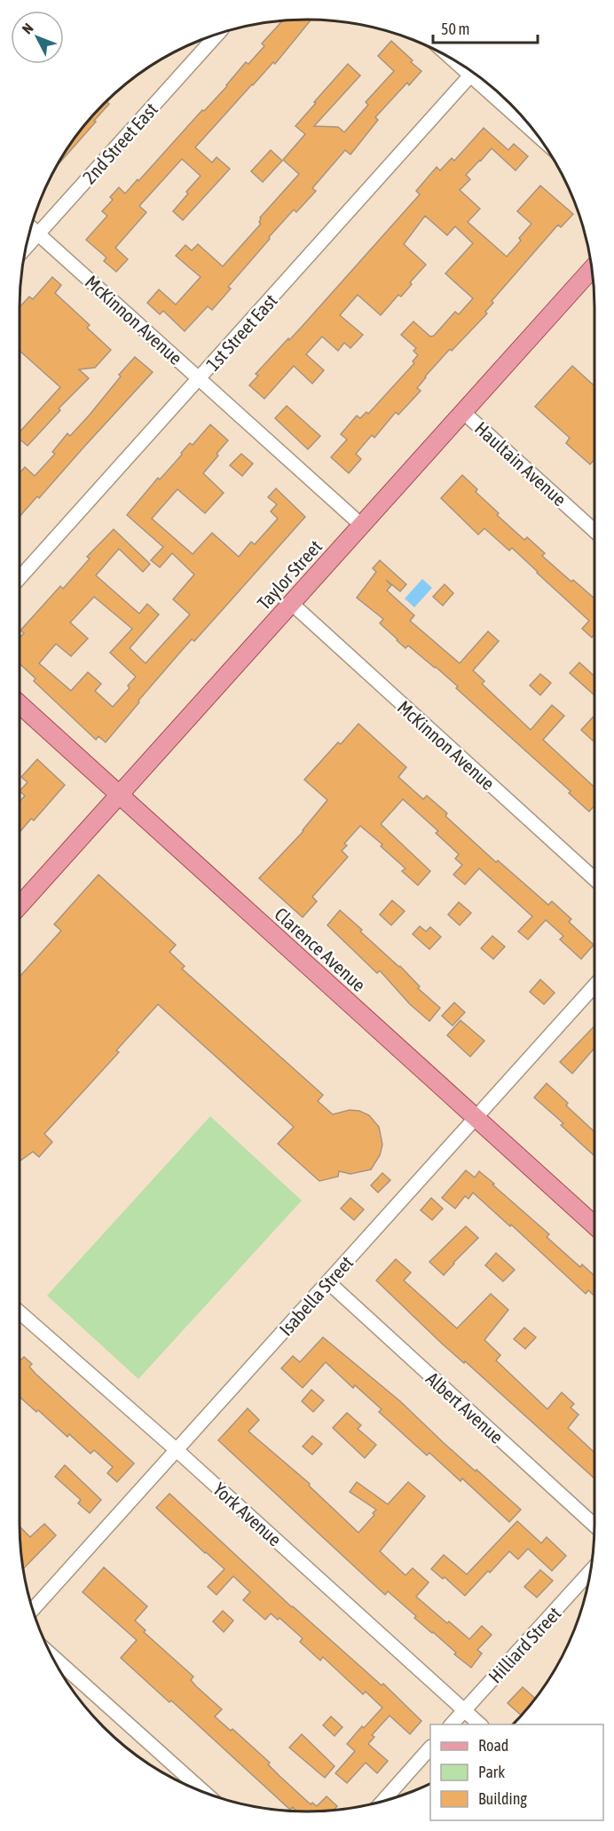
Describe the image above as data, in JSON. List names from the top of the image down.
{
  "streets": {
    "main road": ["Taylor Street", "Clarence Avenue"],
    "street": [
      "2nd Street East",
      "McKinnon Avenue",
      "1st Street East",
      "Haultain Avenue",
      "Isabella Street",
      "Albert Avenue",
      "York Avenue",
      "Hilliard Street"
    ]
  },
  "crossings": [
    ["2nd Street East", "McKinnon Avenue"],
    ["McKinnon Avenue", "1st Street East"],
    ["McKinnon Avenue", "Taylor Street"],
    ["Haultain Avenue", "Taylor Street"],
    ["Taylor Street", "Clarence Avenue"],
    ["Clarence Avenue", "Isabella Street"],
    ["Isabella Street", "Albert Avenue"],
    ["Isabella Street", "York Avenue"],
    ["York Avenue", "Hilliard Street"]
  ],
  "legend": ["Road", "Park", "Building"],
  "scale_bar": "50 m",
  "north": "top left"
}
